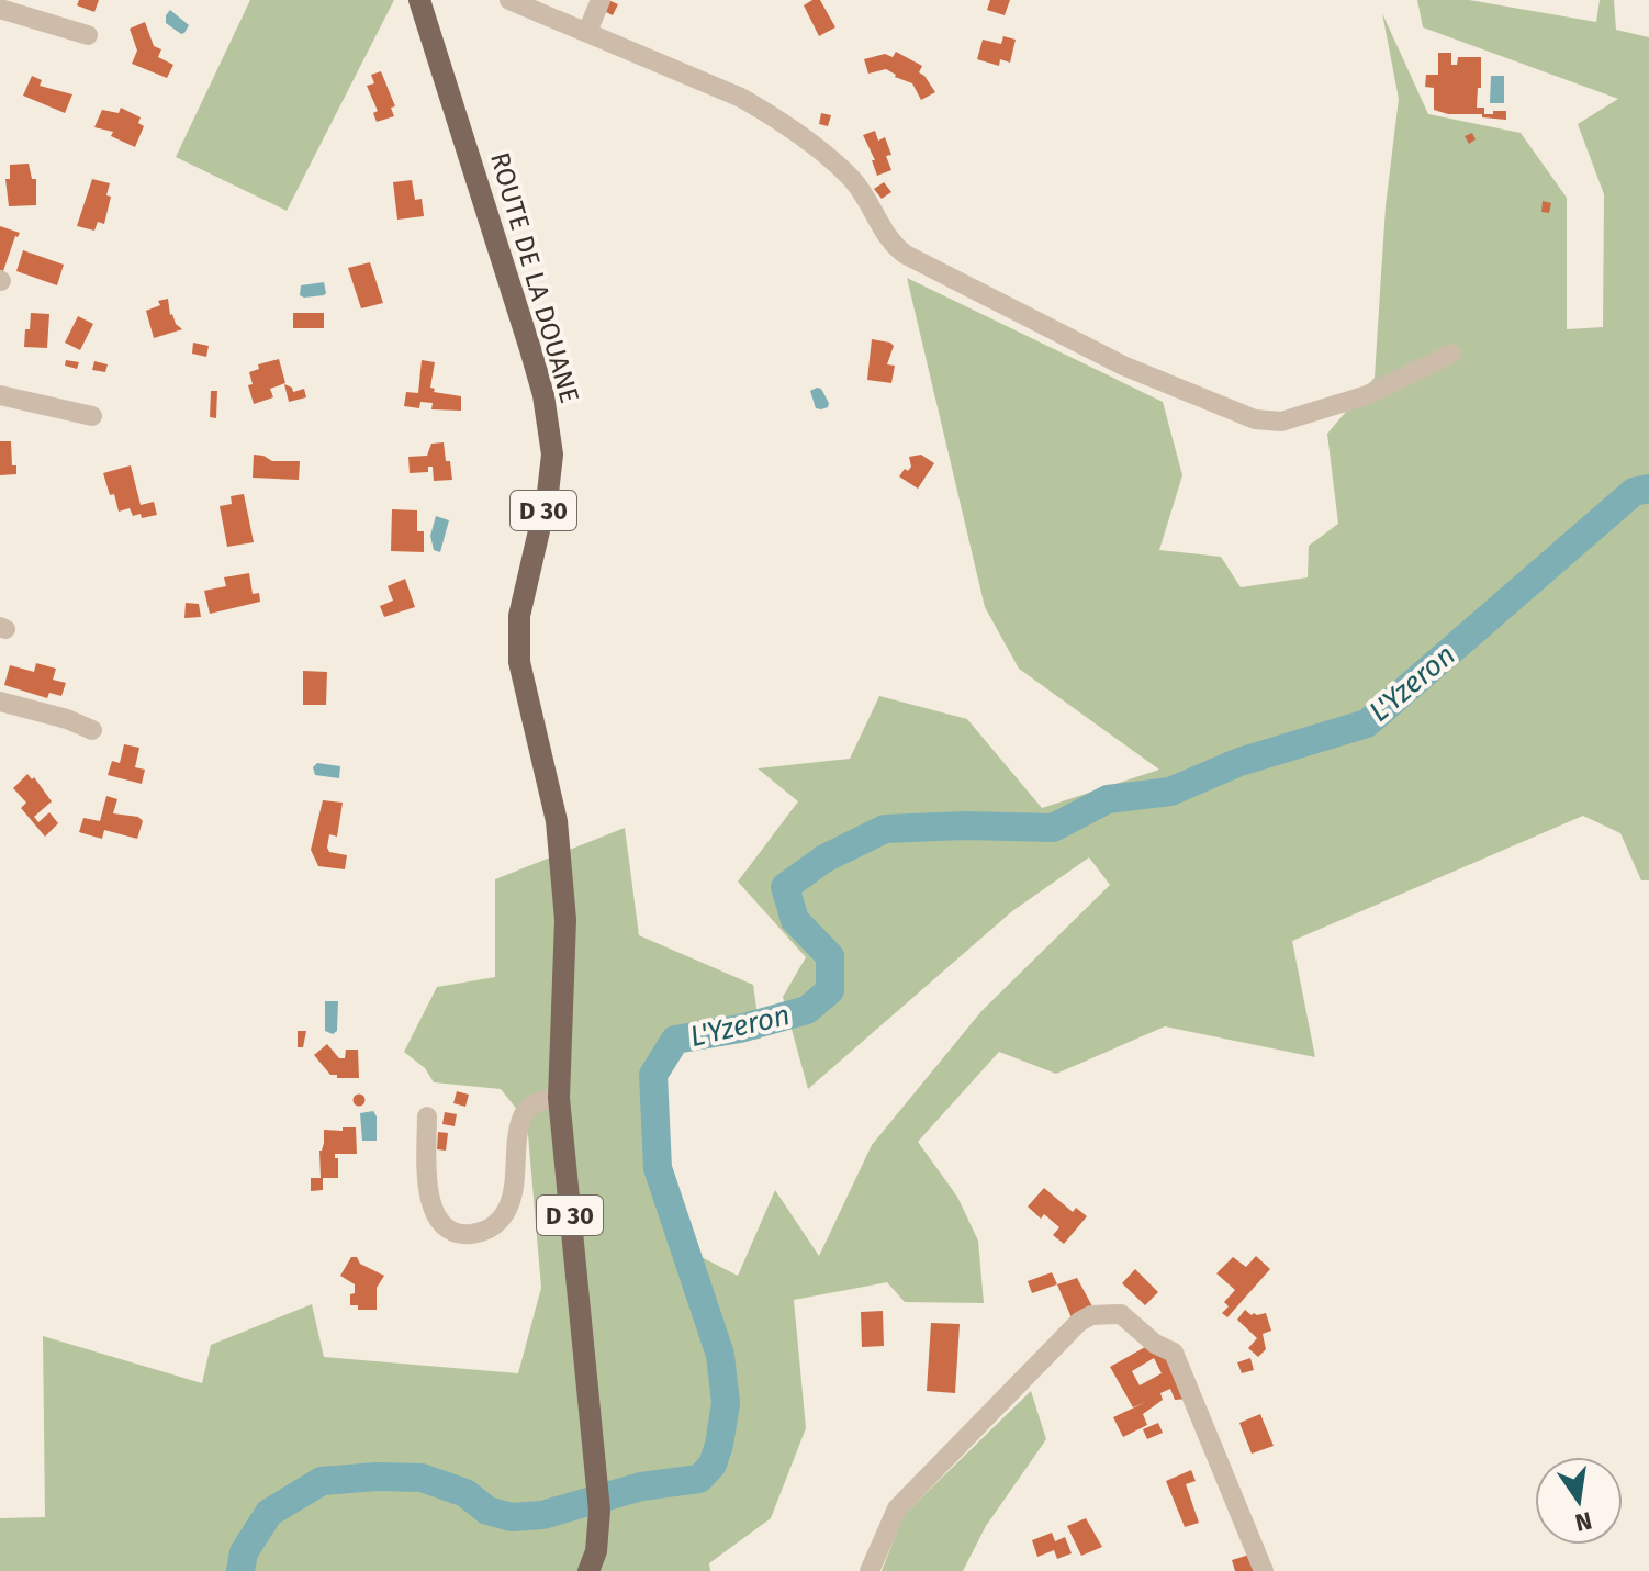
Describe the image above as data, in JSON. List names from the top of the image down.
{
  "streets": {
    "main road": ["ROUTE DE LA DOUANE", "D 30"]
  },
  "water": ["L'Yzeron"],
  "north": "bottom"
}
